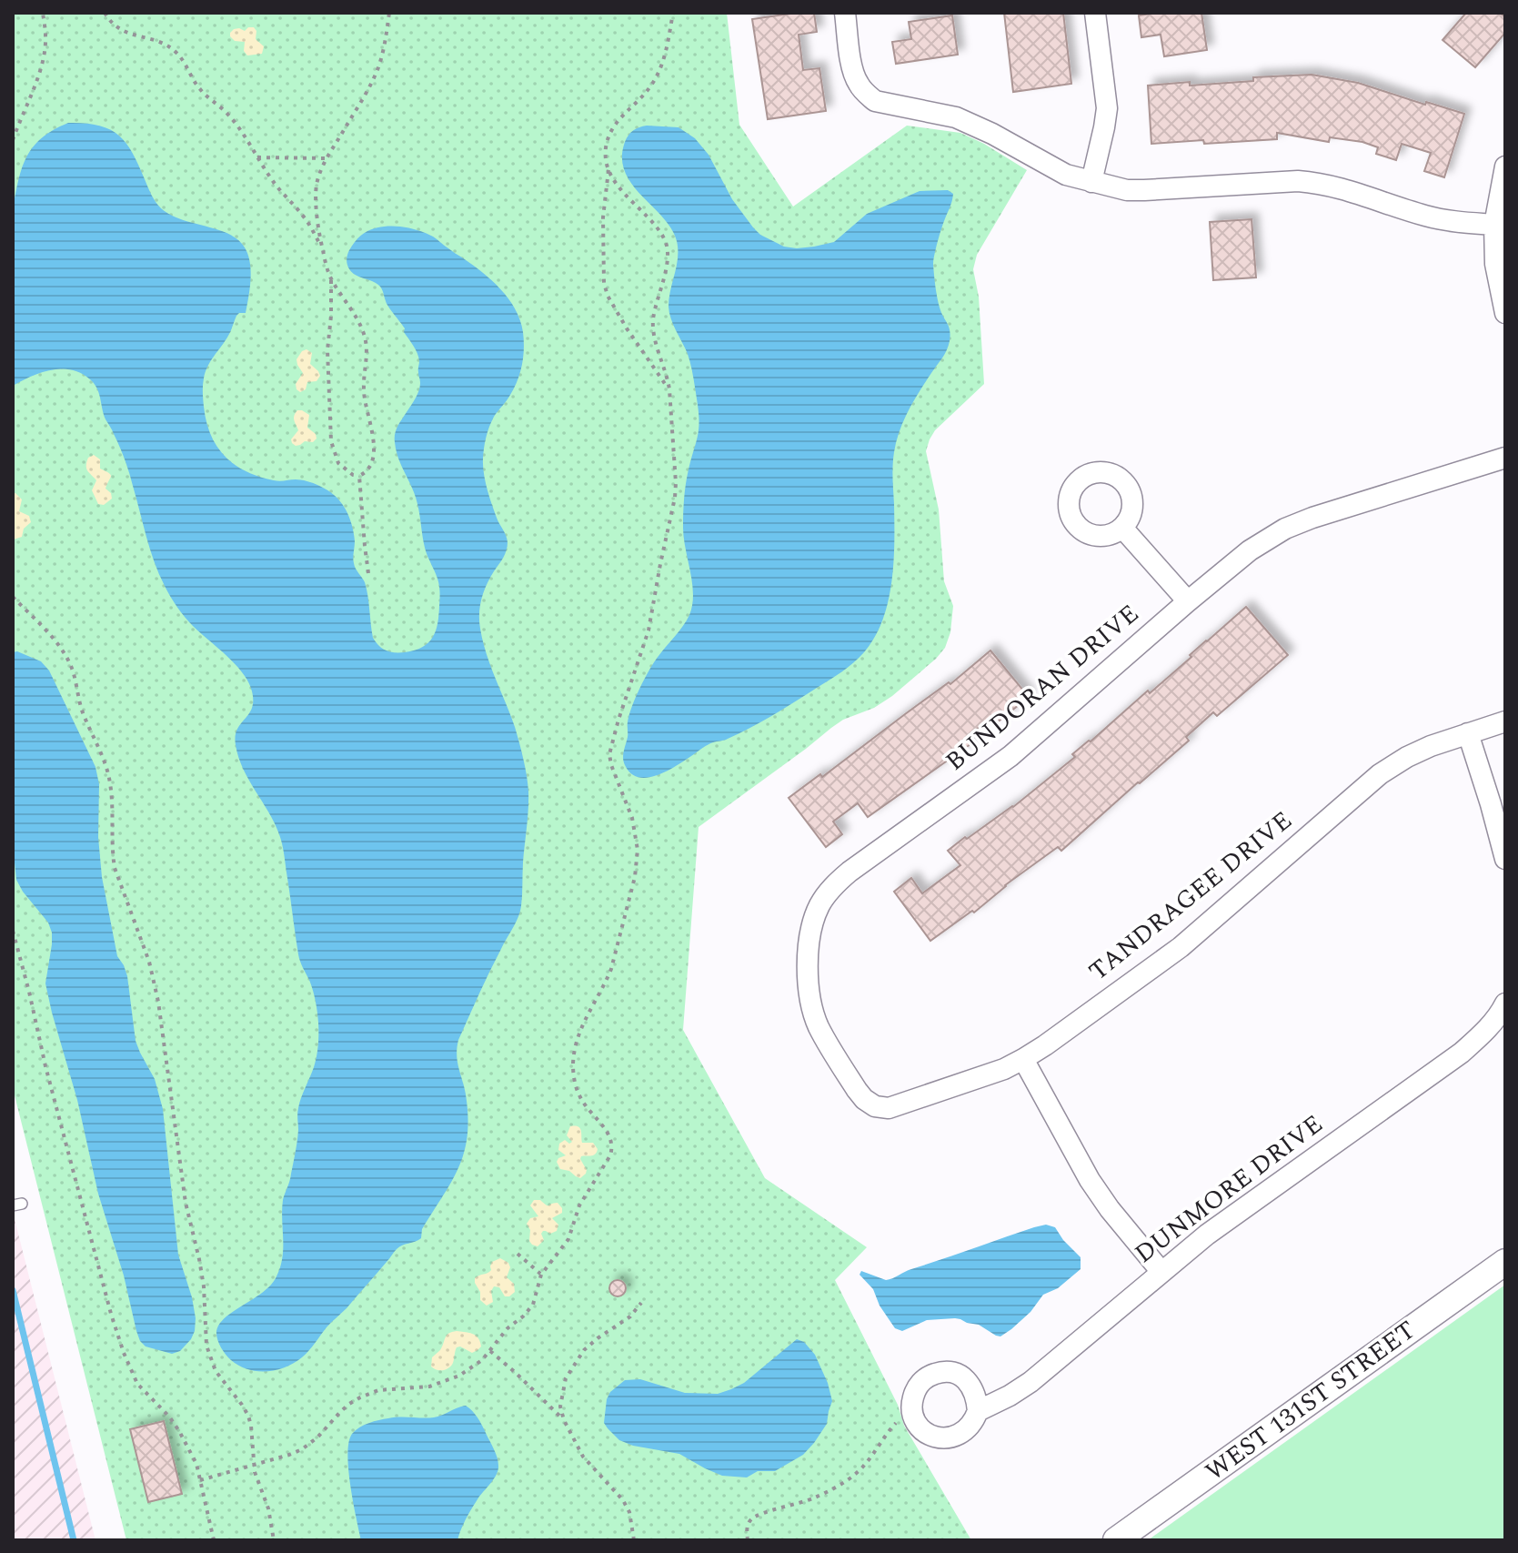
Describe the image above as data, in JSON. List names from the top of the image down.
{
  "streets": {
    "street": [
      "BUNDORAN DRIVE",
      "TANDRAGEE DRIVE",
      "DUNMORE DRIVE",
      "WEST 131ST STREET"
    ]
  },
  "crossings": [
    ["BUNDORAN DRIVE", "TANDRAGEE DRIVE"]
  ]
}
